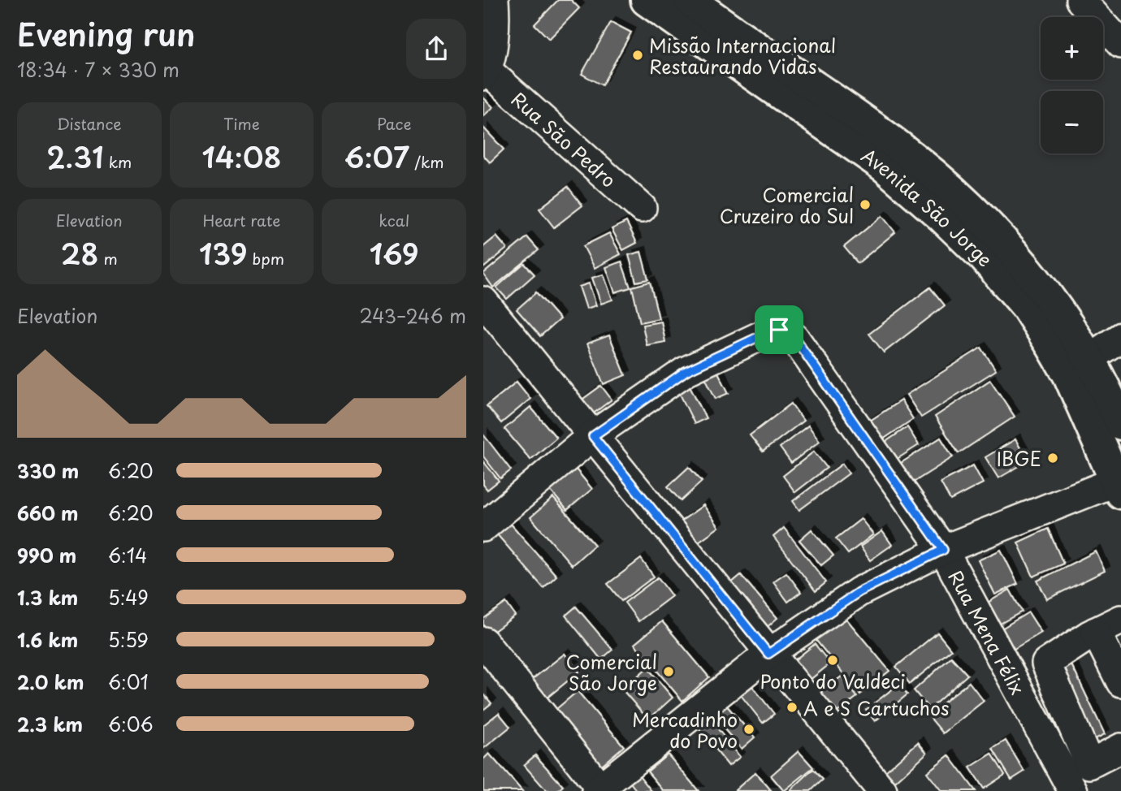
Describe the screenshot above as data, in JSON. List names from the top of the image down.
{
  "streets": {
    "main road": ["Avenida São Jorge"],
    "street": ["Rua São Pedro", "Rua Mena Félix"]
  },
  "places": [
    "Missão Internacional Restaurando Vidas",
    "Comercial Cruzeiro do Sul",
    "IBGE",
    "Ponto do Valdeci",
    "Comercial São Jorge",
    "A e S Cartuchos",
    "Mercadinho do Povo"
  ],
  "page": {
    "heading": ["Evening run", "18:34 · 7 × 330 m"],
    "map_buttons": ["+", "−"],
    "stats": [
      ["Distance", "2.31 km"],
      ["Time", "14:08"],
      ["Pace", "6:07 /km"],
      ["Elevation", "28 m"],
      ["Heart rate", "139 bpm"],
      ["kcal", "169"]
    ],
    "chart": ["Elevation", "243–246 m"],
    "list": [
      {
        "name": "330 m",
        "note": "6:20"
      },
      {
        "name": "660 m",
        "note": "6:20"
      },
      {
        "name": "990 m",
        "note": "6:14"
      },
      {
        "name": "1.3 km",
        "note": "5:49"
      },
      {
        "name": "1.6 km",
        "note": "5:59"
      },
      {
        "name": "2.0 km",
        "note": "6:01"
      },
      {
        "name": "2.3 km",
        "note": "6:06"
      }
    ]
  }
}
